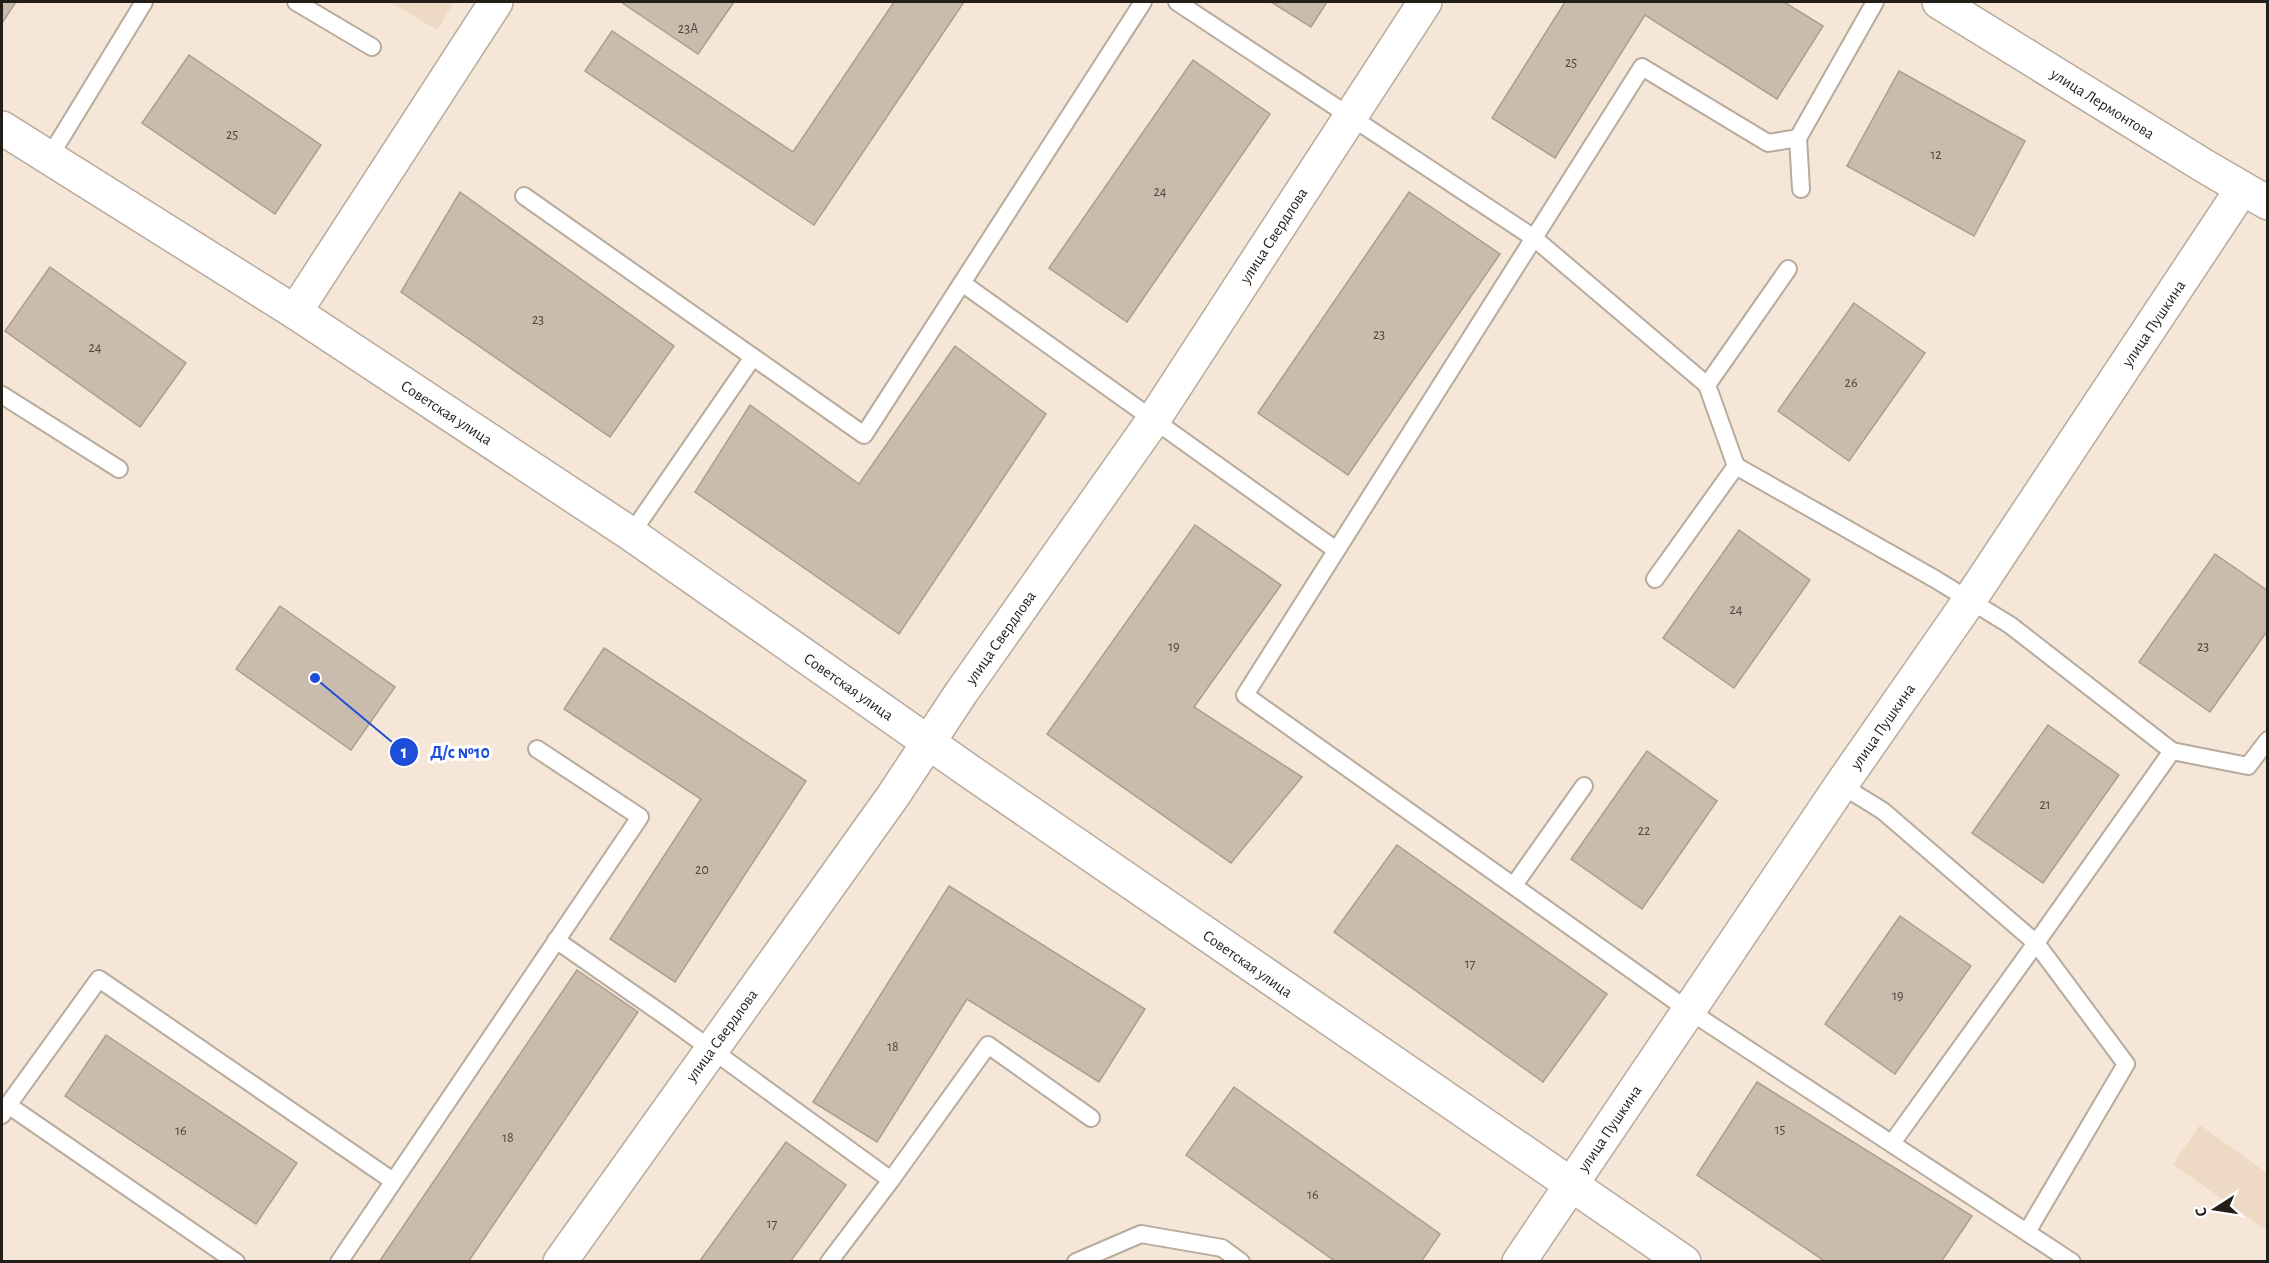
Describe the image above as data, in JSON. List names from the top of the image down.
{
  "streets": {
    "street": [
      "улица Лермонтова",
      "улица Свердлова",
      "улица Пушкина",
      "Советская улица"
    ]
  },
  "crossings": [
    ["улица Лермонтова", "улица Пушкина"],
    ["улица Свердлова", "Советская улица"],
    ["улица Пушкина", "Советская улица"]
  ],
  "places": ["Д/с №10"],
  "house_numbers": [
    "23А",
    "25",
    "25",
    "12",
    "24",
    "23",
    "23",
    "24",
    "26",
    "24",
    "19",
    "23",
    "21",
    "22",
    "20",
    "17",
    "19",
    "18",
    "15",
    "16",
    "18",
    "16",
    "17"
  ],
  "north": "left"
}
